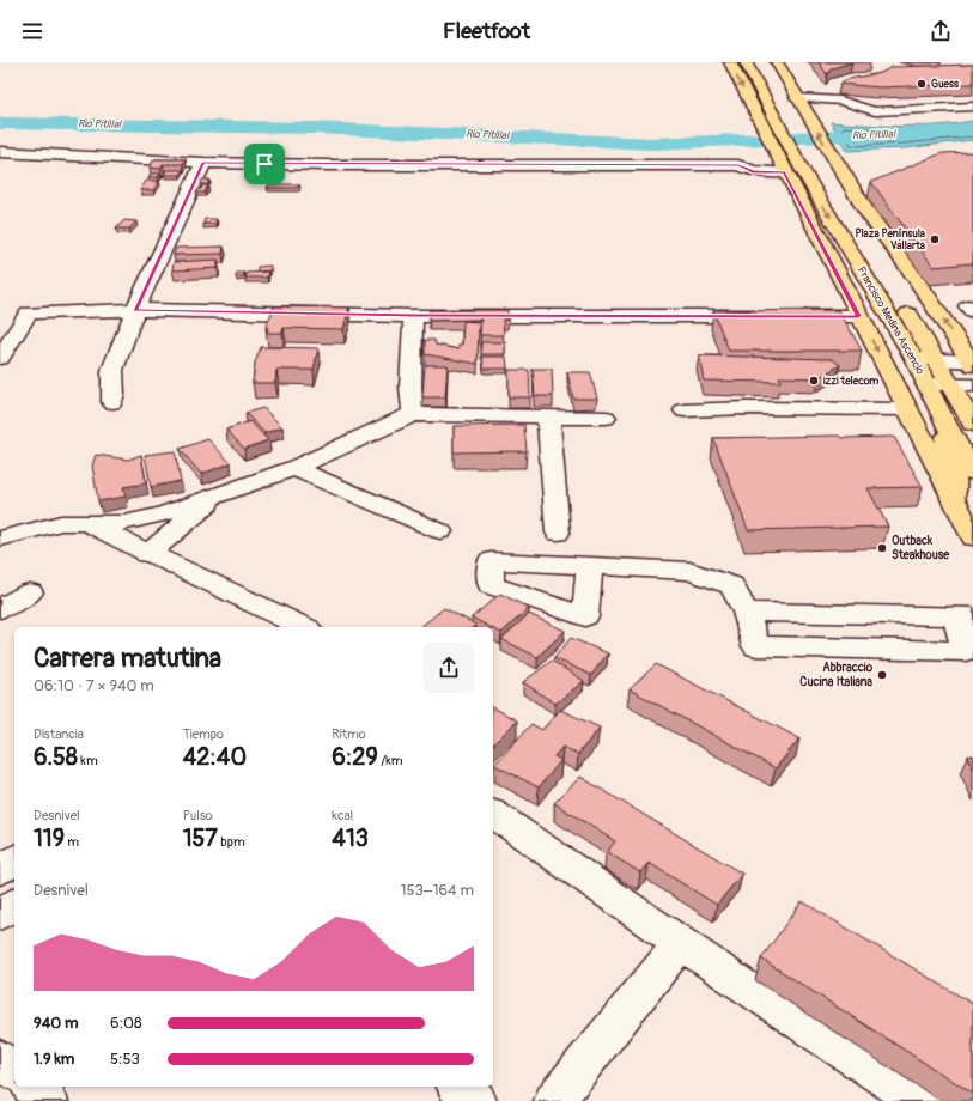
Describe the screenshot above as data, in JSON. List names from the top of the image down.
{
  "streets": {
    "main road": ["Francisco Medina Ascencio"]
  },
  "water": ["Rio Pitillal"],
  "places": [
    "Guess",
    "Plaza Península Vallarta",
    "izzi telecom",
    "Outback Steakhouse",
    "Abbraccio Cucina Italiana"
  ],
  "page": {
    "header": "Fleetfoot",
    "heading": ["Carrera matutina", "06:10 · 7 × 940 m"],
    "stats": [
      ["Distancia", "6.58 km"],
      ["Tiempo", "42:40"],
      ["Ritmo", "6:29 /km"],
      ["Desnivel", "119 m"],
      ["Pulso", "157 bpm"],
      ["kcal", "413"]
    ],
    "chart": ["Desnivel", "153–164 m"],
    "list": [
      {
        "name": "940 m",
        "note": "6:08"
      },
      {
        "name": "1.9 km",
        "note": "5:53"
      }
    ]
  }
}
